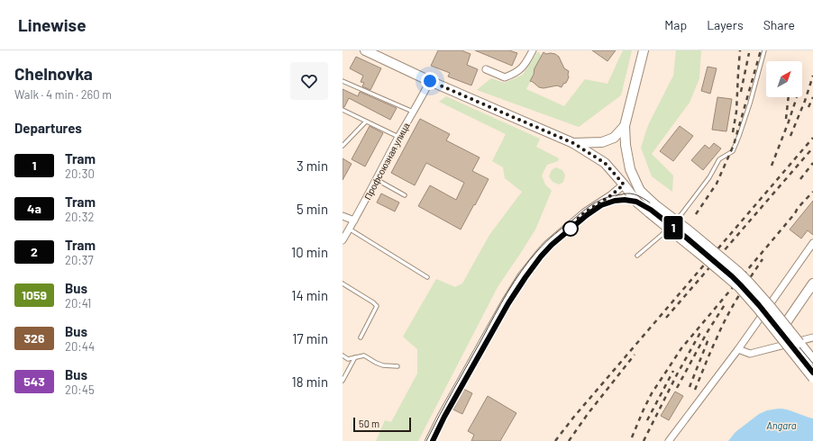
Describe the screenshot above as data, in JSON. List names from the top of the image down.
{
  "streets": {
    "street": ["Профсоюзная улица"]
  },
  "water": ["Angara"],
  "lines": ["tram line 1"],
  "scale_bar": "50 m",
  "north": "top right",
  "page": {
    "header": "Linewise",
    "nav": ["Map", "Layers", "Share"],
    "heading": [
      ["Chelnovka", "Walk · 4 min · 260 m"],
      "Departures"
    ],
    "on_map": "1",
    "list": [
      {
        "mark": "1",
        "name": "Tram",
        "note": "20:30",
        "value": "3 min"
      },
      {
        "mark": "4a",
        "name": "Tram",
        "note": "20:32",
        "value": "5 min"
      },
      {
        "mark": "2",
        "name": "Tram",
        "note": "20:37",
        "value": "10 min"
      },
      {
        "mark": "1059",
        "name": "Bus",
        "note": "20:41",
        "value": "14 min"
      },
      {
        "mark": "326",
        "name": "Bus",
        "note": "20:44",
        "value": "17 min"
      },
      {
        "mark": "543",
        "name": "Bus",
        "note": "20:45",
        "value": "18 min"
      }
    ],
    "scale": "50 m"
  }
}
